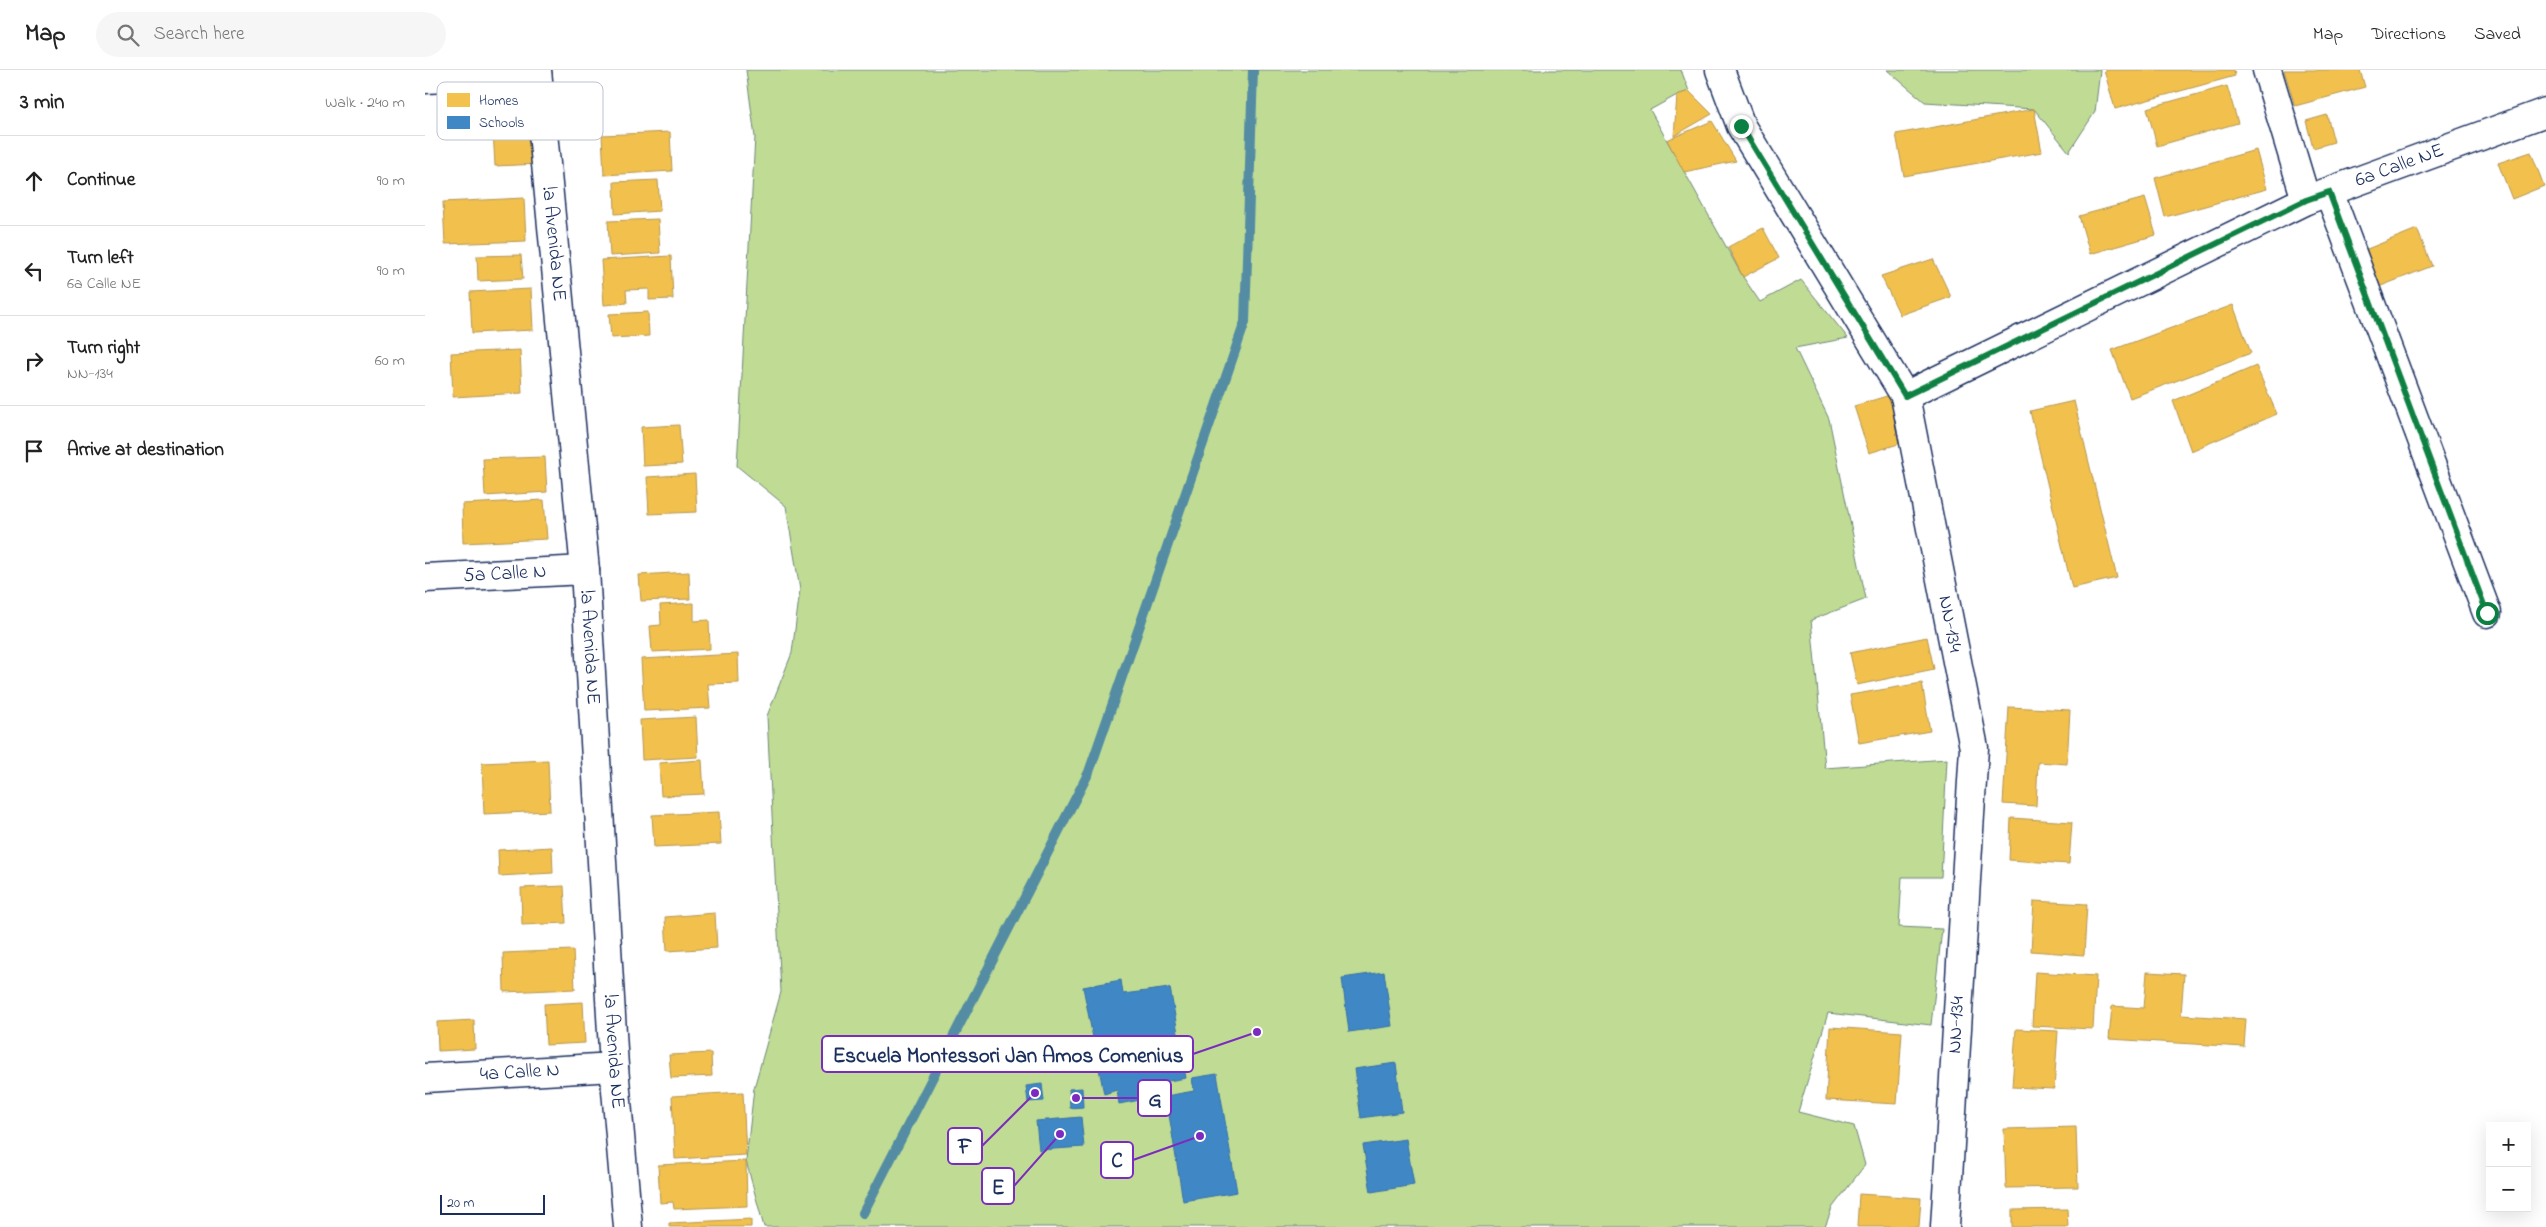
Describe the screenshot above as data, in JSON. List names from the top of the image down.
{
  "streets": {
    "street": [
      "6a Calle NE",
      "!a Avenida NE",
      "5a Calle N",
      "NN-134",
      "4a Calle N"
    ]
  },
  "crossings": [
    ["6a Calle NE", "NN-134"],
    ["!a Avenida NE", "5a Calle N"],
    ["!a Avenida NE", "4a Calle N"]
  ],
  "places": [
    "Escuela Montessori Jan Amos Comenius",
    "F",
    "G",
    "E",
    "C"
  ],
  "legend": ["Homes", "Schools"],
  "scale_bar": "20 m",
  "page": {
    "header": "Map",
    "search": "Search here",
    "nav": ["Map", "Directions", "Saved"],
    "heading": ["3 min", "Walk · 240 m"],
    "list": [
      ["Continue", "90 m"],
      ["Turn left", "6a Calle NE", "90 m"],
      ["Turn right", "NN-134", "60 m"],
      "Arrive at destination"
    ],
    "map_buttons": ["+", "−"],
    "scale": "20 m"
  }
}
